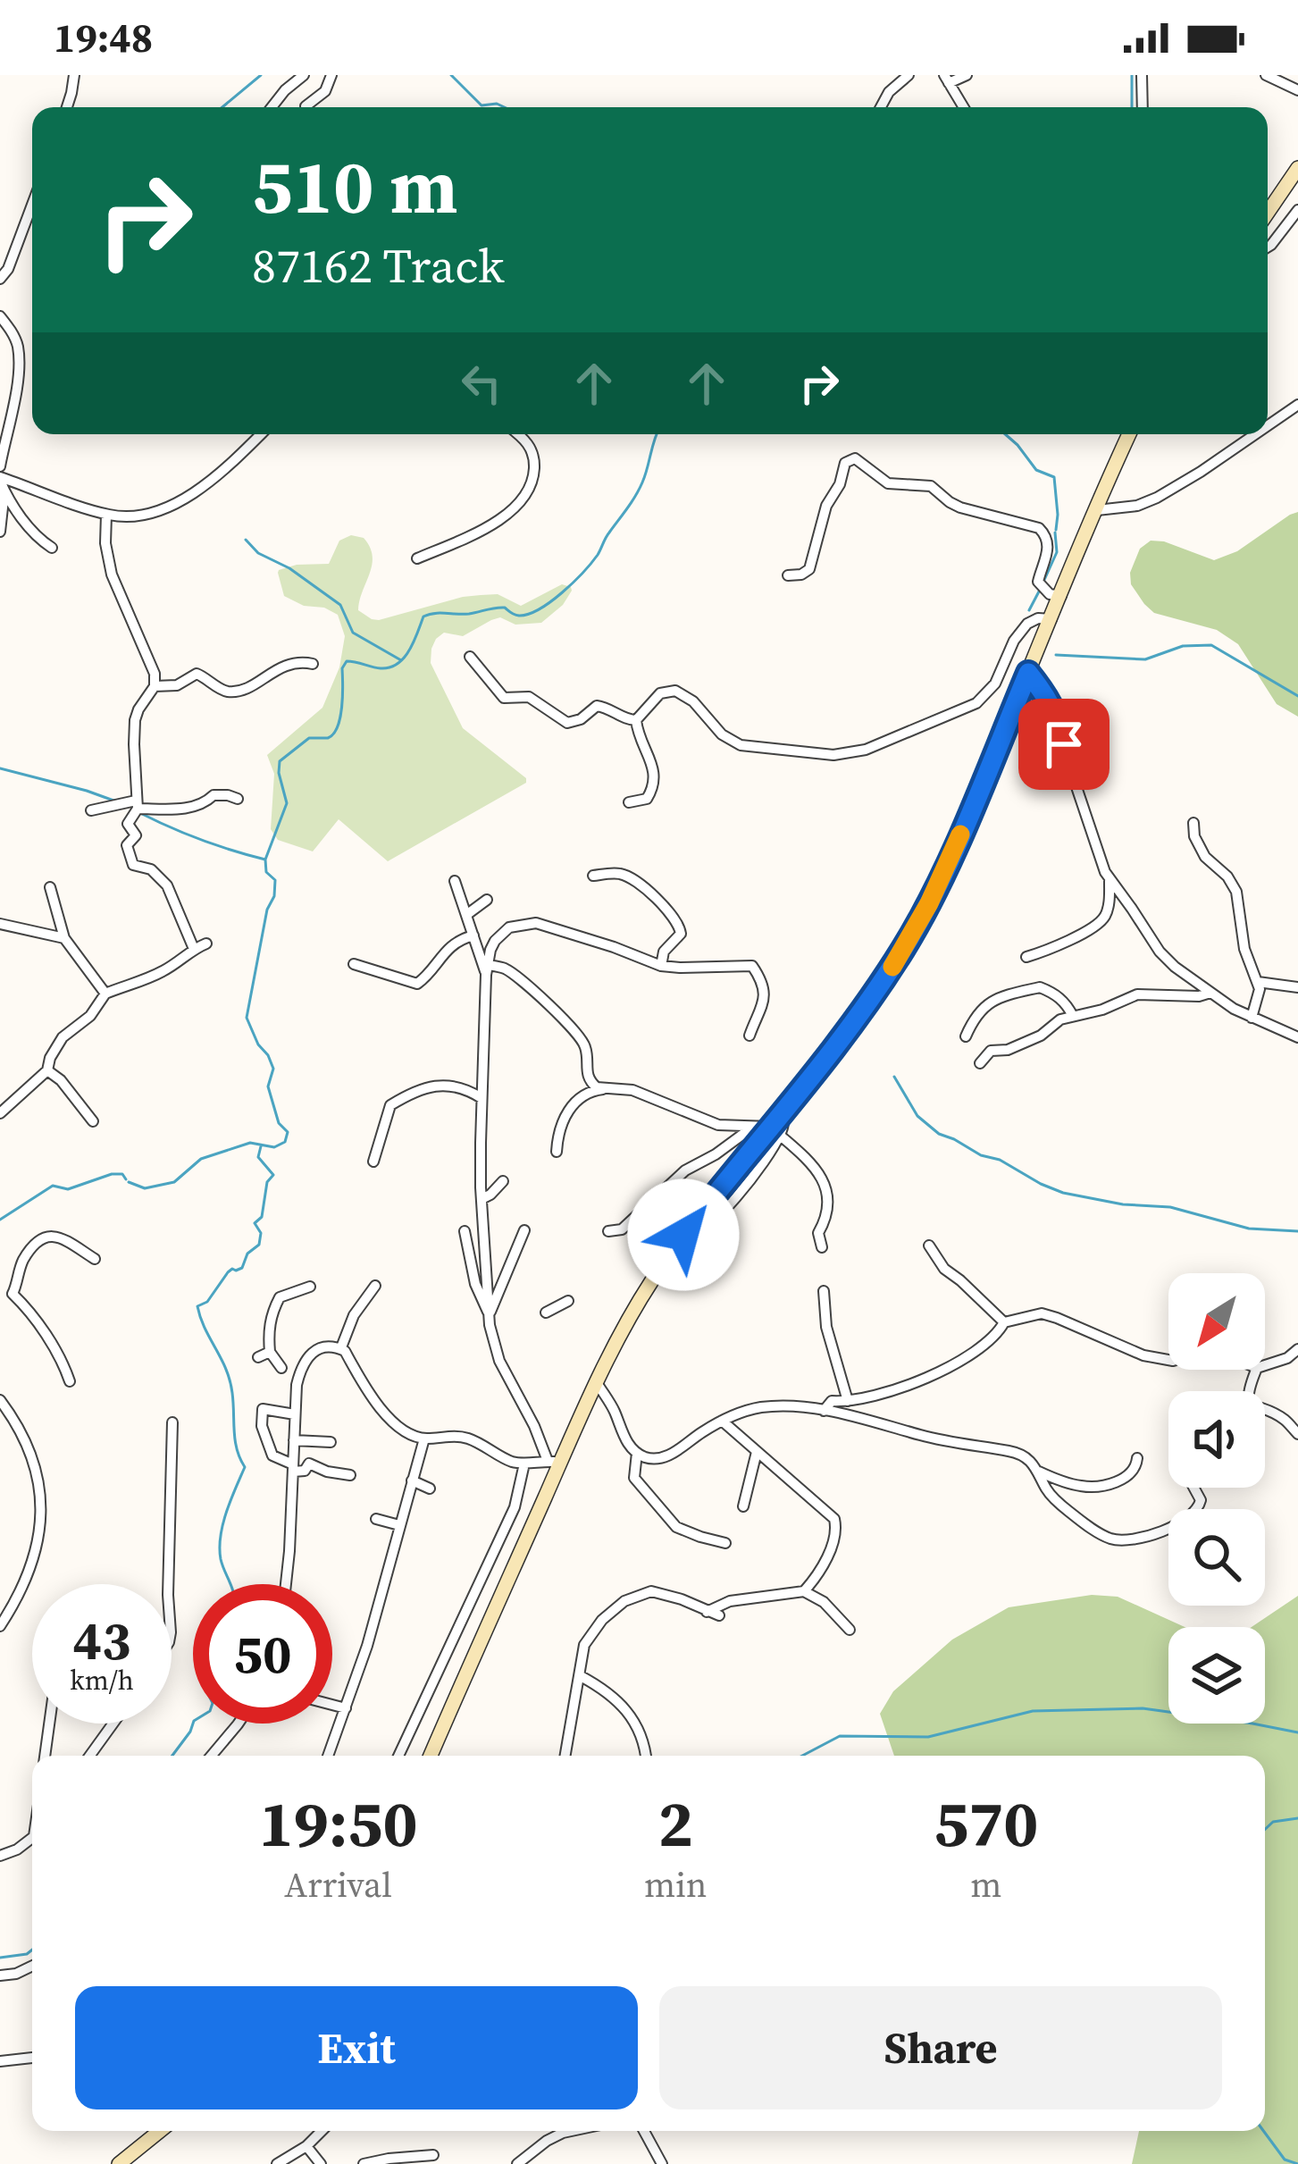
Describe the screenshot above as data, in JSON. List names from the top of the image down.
{
  "north": "bottom left",
  "page": {
    "status": "19:48",
    "turn": ["510 m", "87162 Track"],
    "speed": "43 km/h",
    "limit": "50",
    "eta": [
      "19:50",
      "Arrival",
      "2",
      "min",
      "570",
      "m"
    ],
    "buttons": ["Exit", "Share"]
  }
}
